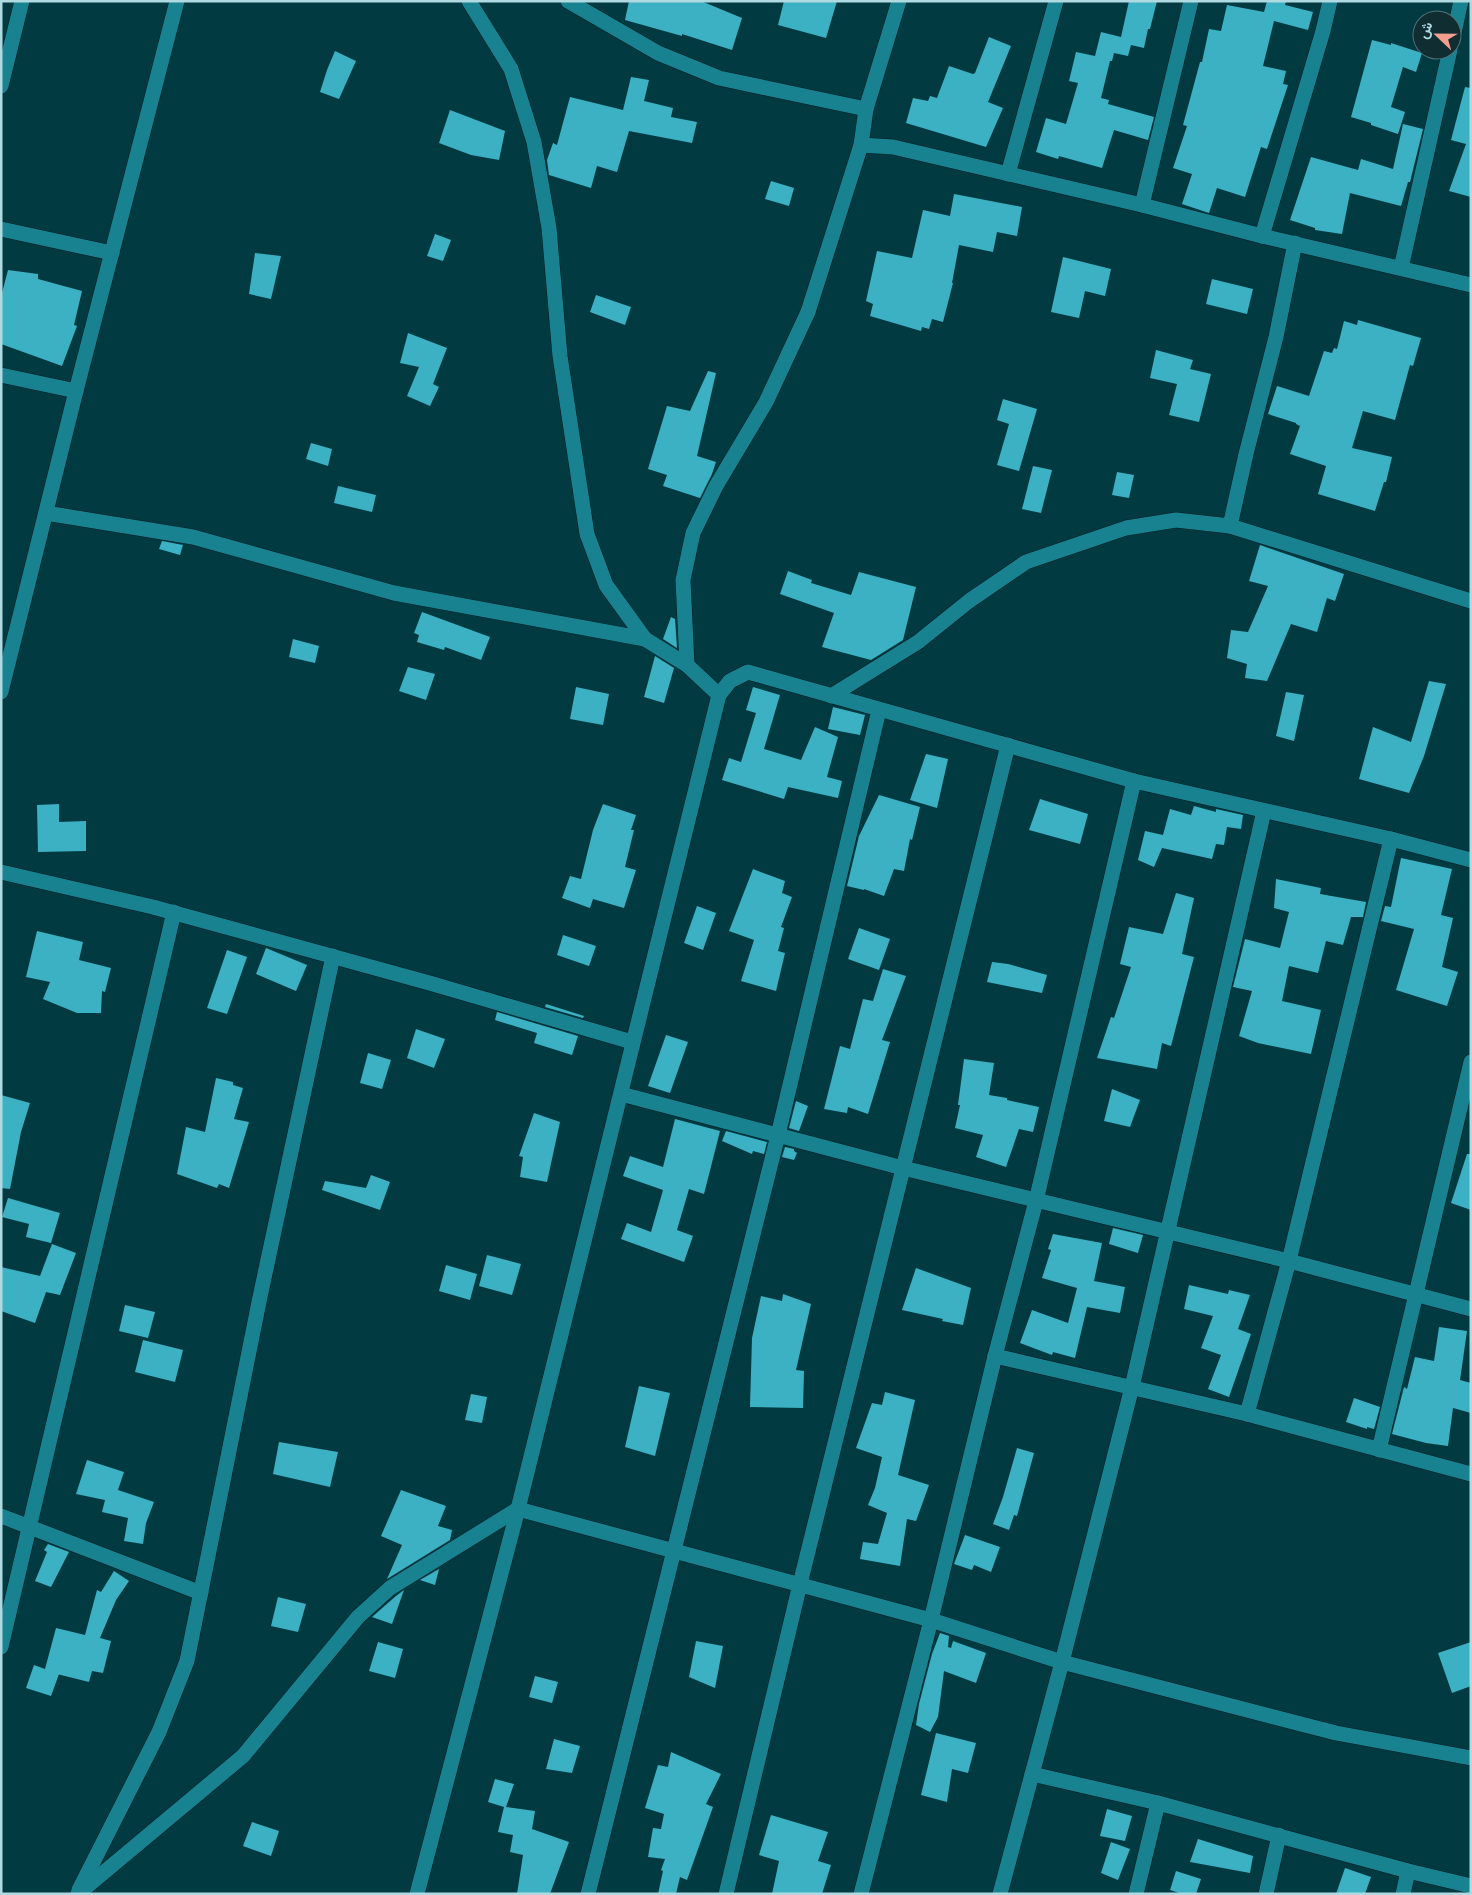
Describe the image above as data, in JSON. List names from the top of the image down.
{
  "north": "left"
}
